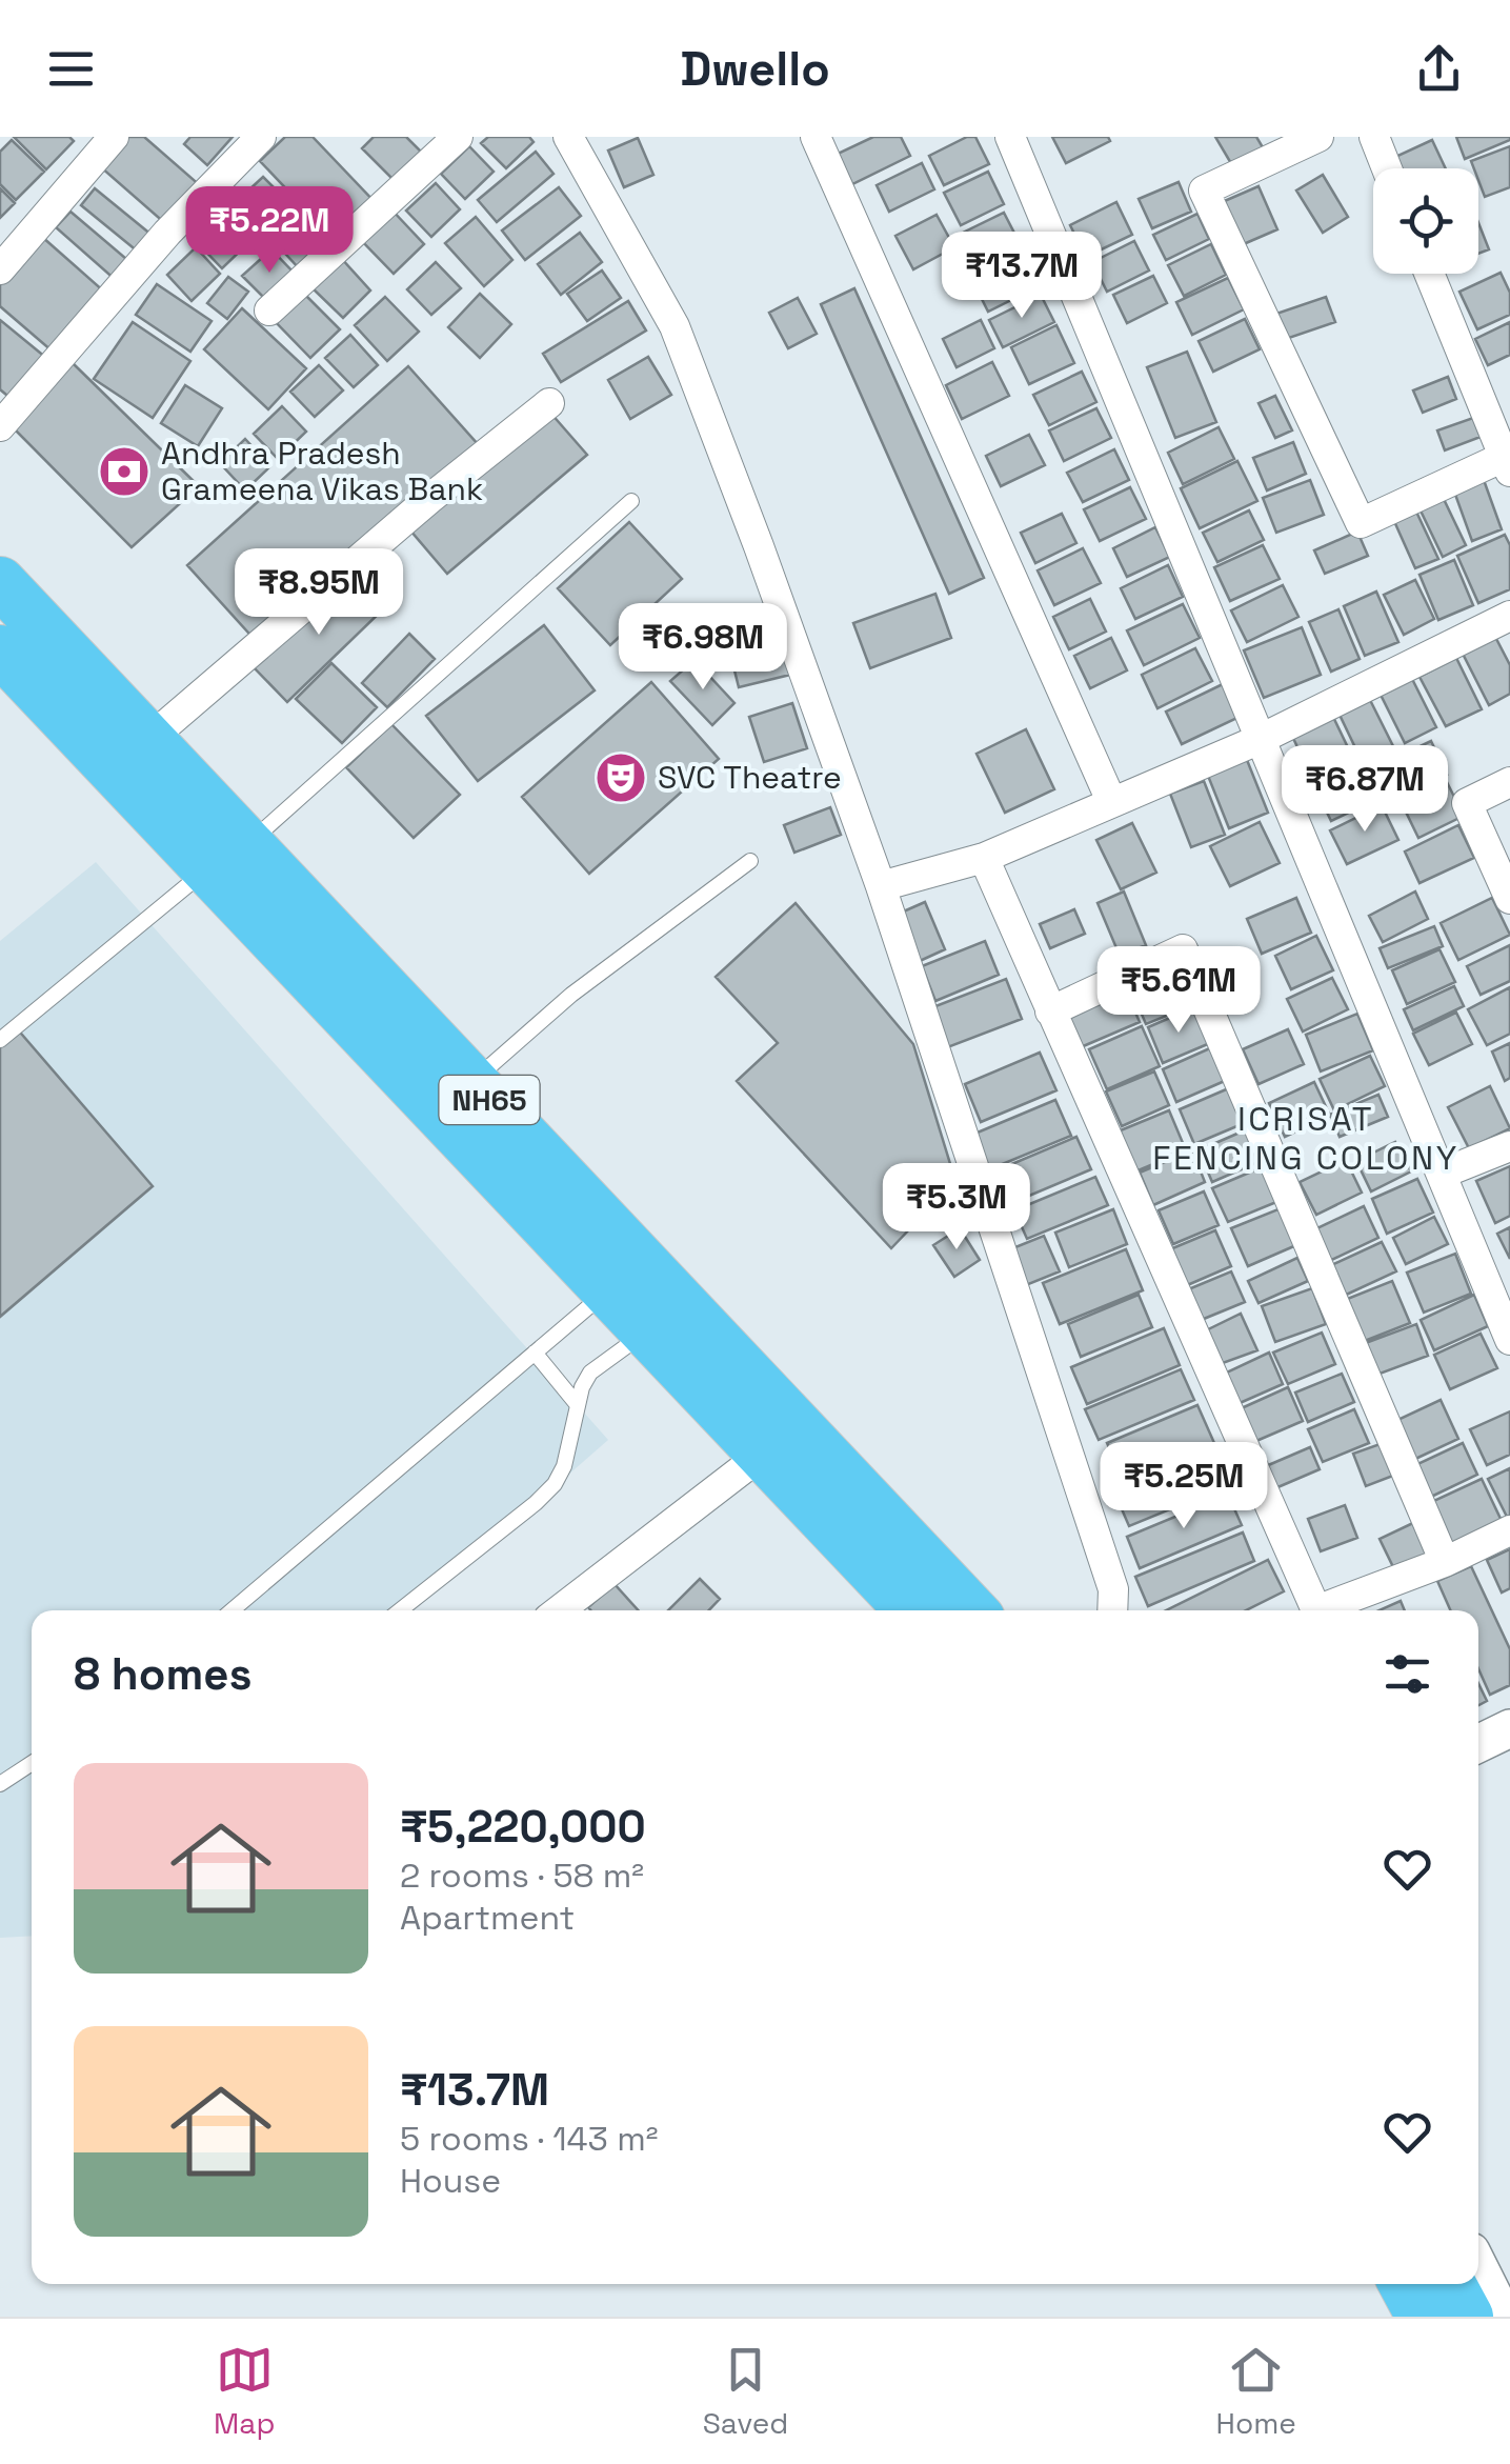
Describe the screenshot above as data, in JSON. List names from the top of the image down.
{
  "streets": {
    "highway": ["NH65"]
  },
  "districts": ["ICRISAT FENCING COLONY"],
  "places": {
    "bank": ["Andhra Pradesh Grameena Vikas Bank"],
    "theatre": ["SVC Theatre"]
  },
  "page": {
    "header": "Dwello",
    "price": [
      "₹5.22M",
      "₹13.7M",
      "₹8.95M",
      "₹6.98M",
      "₹6.87M",
      "₹5.61M",
      "₹5.3M",
      "₹5.25M"
    ],
    "heading": "8 homes",
    "list": [
      {
        "name": "₹5,220,000",
        "note": "2 rooms · 58 m² · Apartment"
      },
      {
        "name": "₹13.7M",
        "note": "5 rooms · 143 m² · House"
      }
    ],
    "tabs": ["Map", "Saved", "Home"]
  }
}
